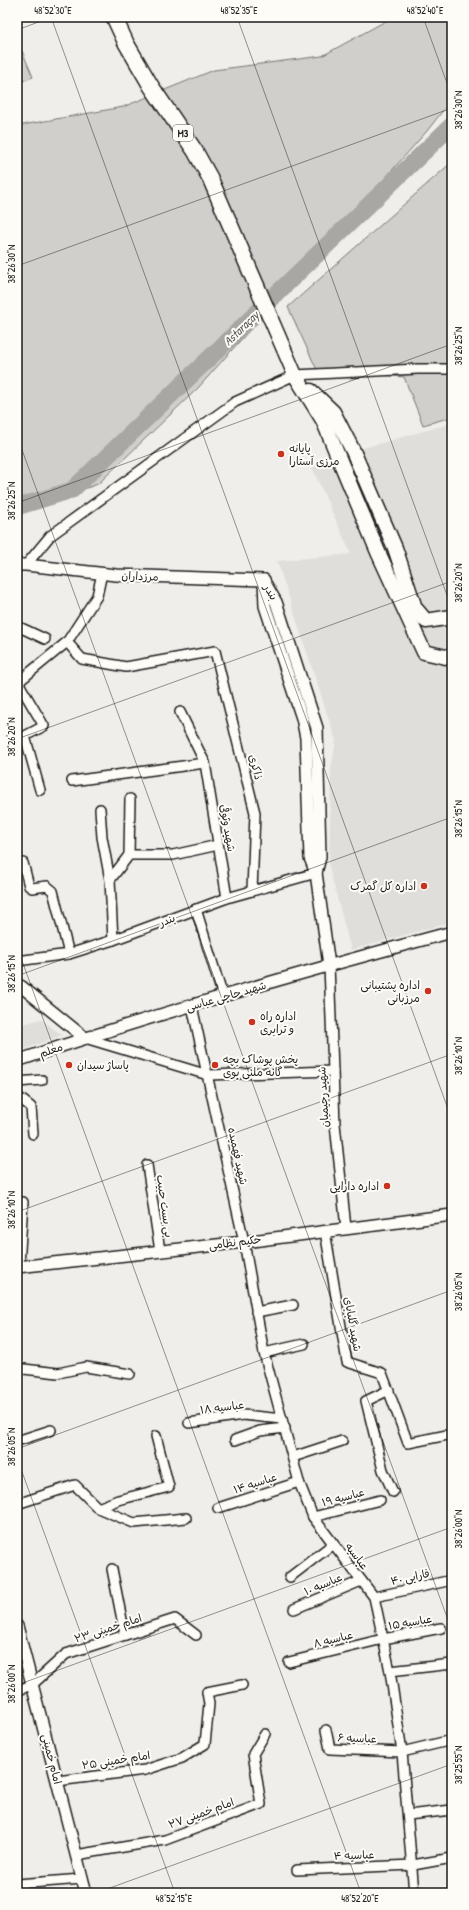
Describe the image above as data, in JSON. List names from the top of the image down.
{
  "streets": {
    "highway": ["M3"],
    "street": [
      "مرزداران",
      "بندر",
      "ذاکری",
      "شهید وثوقی",
      "شهید حاجی عباسی",
      "معلم",
      "شهید رحیمیان",
      "شهید فهمیده",
      "بی بست حبیب",
      "حکیم نظامی",
      "شهید گلبابای",
      "عباسیه ۱۸",
      "عباسیه ۱۴",
      "عباسیه ۱۹",
      "عباسیه",
      "فارابی ۴۰",
      "عباسیه ۱۰",
      "عباسیه ۱۵",
      "امام خمینی ۲۳",
      "عباسیه ۸",
      "عباسیه ۶",
      "امام خمینی",
      "امام خمینی ۲۵",
      "امام خمینی ۲۷",
      "عباسیه ۴"
    ]
  },
  "crossings": [
    ["مرزداران", "بندر"],
    ["بندر", "ذاکری"],
    ["بندر", "شهید وثوقی"],
    ["بندر", "شهید حاجی عباسی"],
    ["بندر", "شهید رحیمیان"],
    ["شهید حاجی عباسی", "معلم"],
    ["شهید حاجی عباسی", "شهید رحیمیان"],
    ["شهید حاجی عباسی", "شهید فهمیده"],
    ["شهید رحیمیان", "حکیم نظامی"],
    ["شهید فهمیده", "حکیم نظامی"],
    ["شهید فهمیده", "عباسیه"],
    ["بی بست حبیب", "حکیم نظامی"],
    ["حکیم نظامی", "شهید گلبابای"],
    ["حکیم نظامی", "عباسیه"],
    ["عباسیه ۱۸", "عباسیه"],
    ["عباسیه ۱۴", "عباسیه"],
    ["عباسیه ۱۹", "عباسیه"],
    ["عباسیه", "فارابی ۴۰"],
    ["عباسیه", "عباسیه ۱۰"],
    ["عباسیه", "عباسیه ۱۵"],
    ["عباسیه", "عباسیه ۸"],
    ["عباسیه", "عباسیه ۶"],
    ["عباسیه", "عباسیه ۴"],
    ["عباسیه ۱۵", "عباسیه ۸"],
    ["امام خمینی ۲۳", "امام خمینی"],
    ["امام خمینی", "امام خمینی ۲۵"],
    ["امام خمینی", "امام خمینی ۲۷"]
  ],
  "water": ["Astaraçay"],
  "places": [
    "پایانه مرزی آستارا",
    "اداره کل گمرک",
    "اداره پشتیبانی مرزبانی",
    "اداره راه و ترابری",
    "پاساژ سیدان",
    "پخش پوشاک بچه گانه ملنی بوی",
    "اداره دارایی"
  ],
  "coordinates": [
    "48°52'30\"E",
    "48°52'35\"E",
    "48°52'40\"E",
    "38°26'30\"N",
    "38°26'25\"N",
    "38°26'20\"N",
    "38°26'15\"N",
    "38°26'10\"N",
    "38°26'05\"N",
    "38°26'00\"N",
    "38°25'55\"N",
    "48°52'15\"E",
    "48°52'20\"E"
  ]
}
